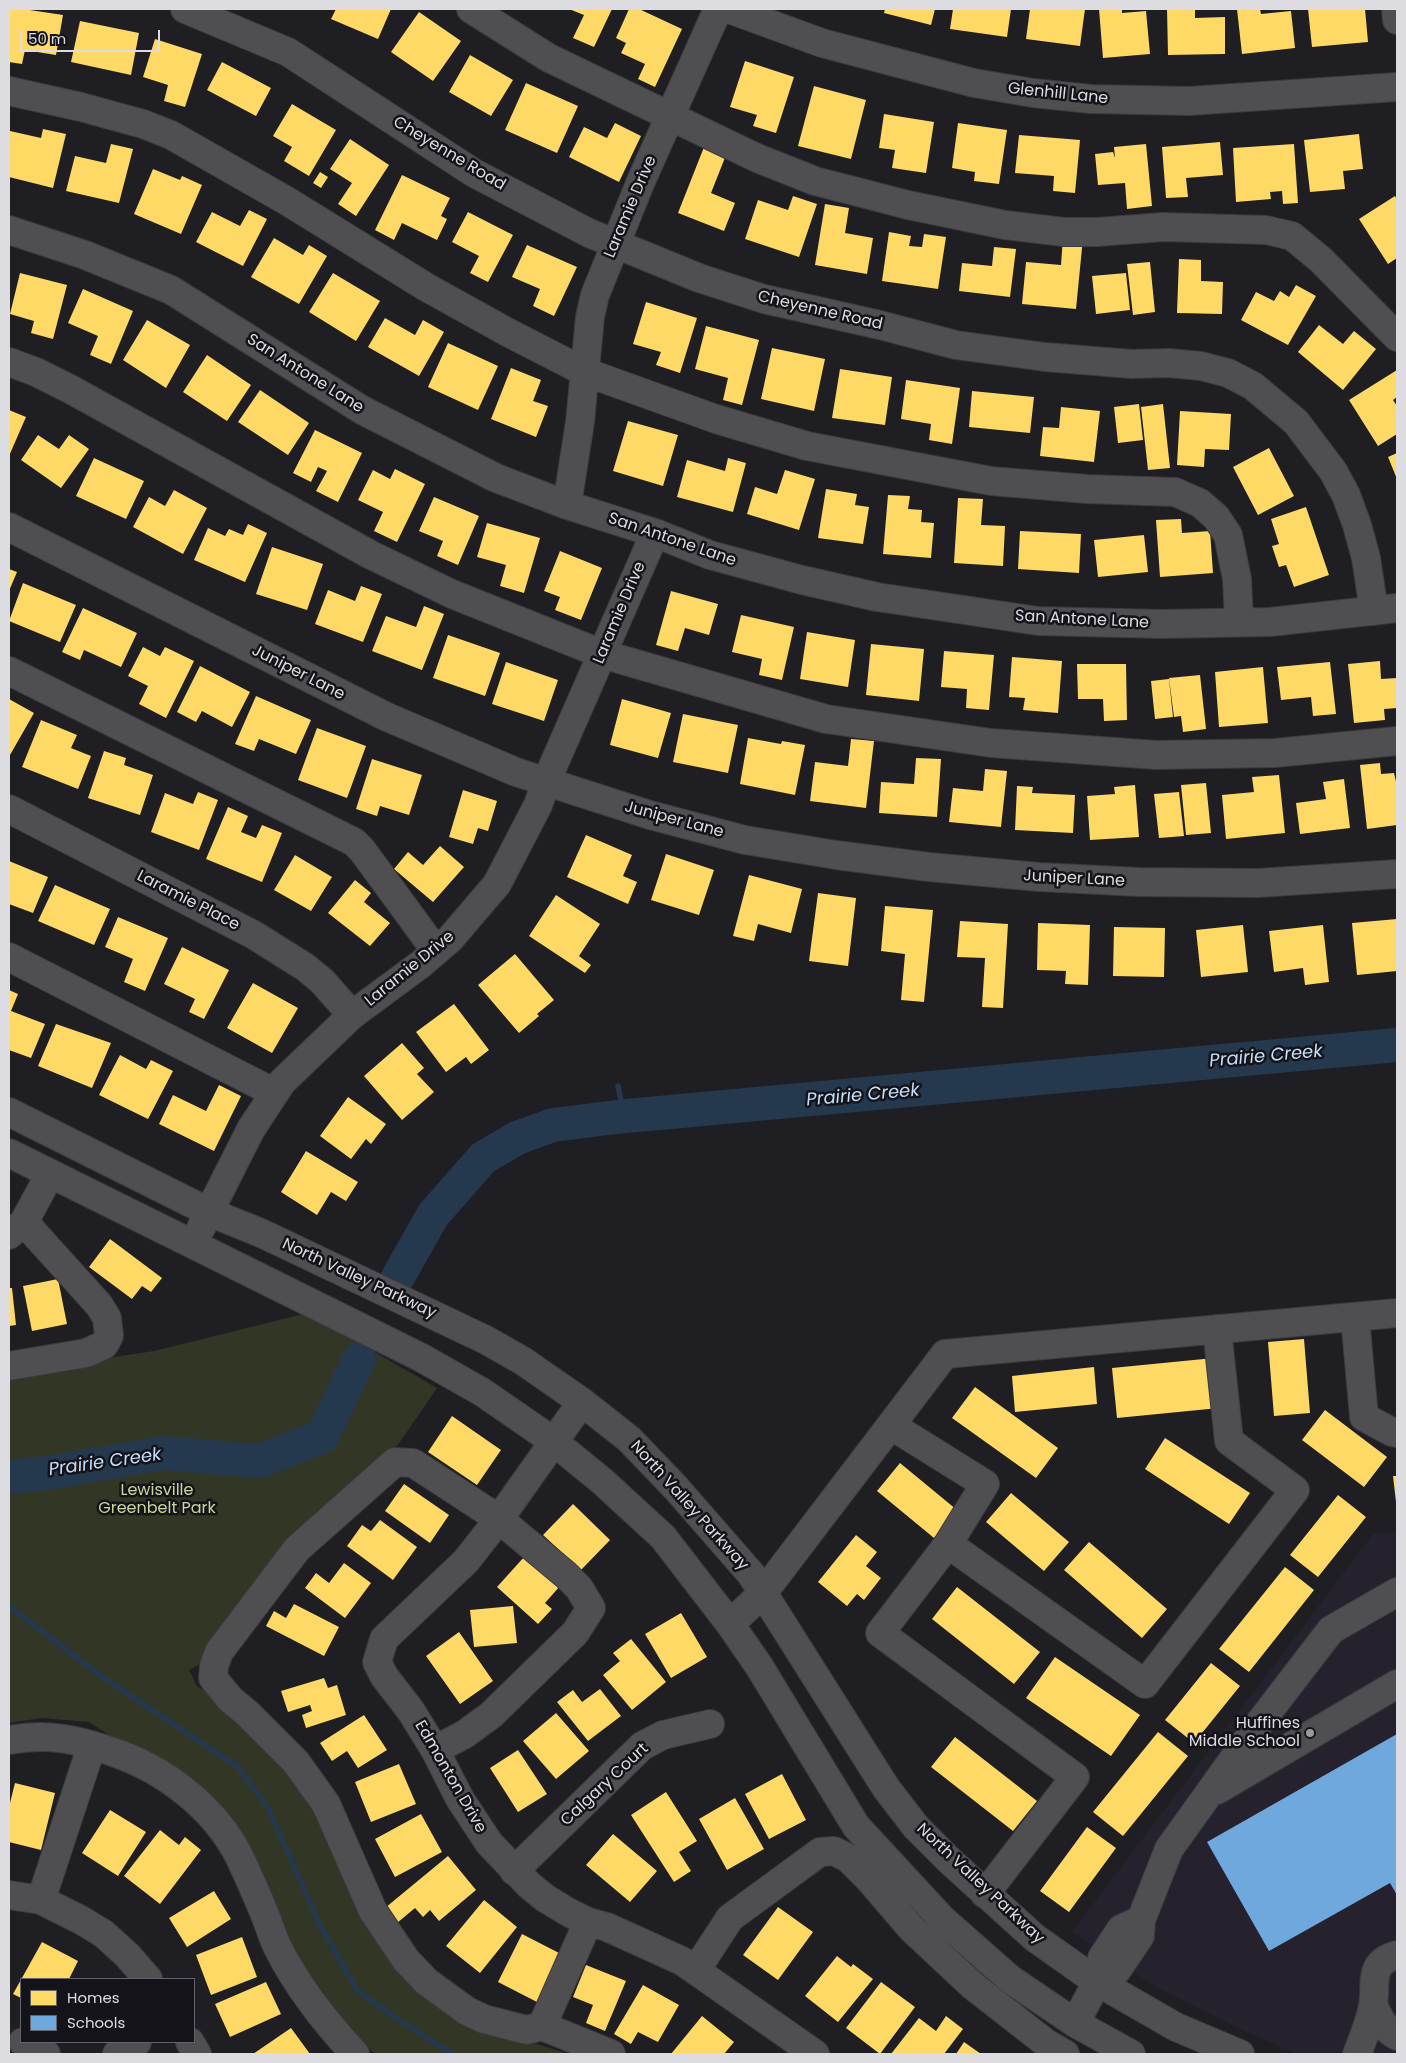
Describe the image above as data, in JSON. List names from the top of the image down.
{
  "streets": {
    "street": [
      "Glenhill Lane",
      "Cheyenne Road",
      "Laramie Drive",
      "San Antone Lane",
      "Juniper Lane",
      "Laramie Place",
      "North Valley Parkway",
      "Edmonton Drive",
      "Calgary Court"
    ]
  },
  "crossings": [
    ["Cheyenne Road", "Laramie Drive"],
    ["Cheyenne Road", "San Antone Lane"],
    ["Laramie Drive", "San Antone Lane"],
    ["Laramie Drive", "Juniper Lane"],
    ["Laramie Drive", "Laramie Place"],
    ["Laramie Drive", "North Valley Parkway"],
    ["North Valley Parkway", "Edmonton Drive"],
    ["Edmonton Drive", "Calgary Court"]
  ],
  "water": ["Prairie Creek"],
  "parks": ["Lewisville Greenbelt Park"],
  "places": ["Huffines Middle School"],
  "legend": ["Homes", "Schools"],
  "scale_bar": "50 m"
}
